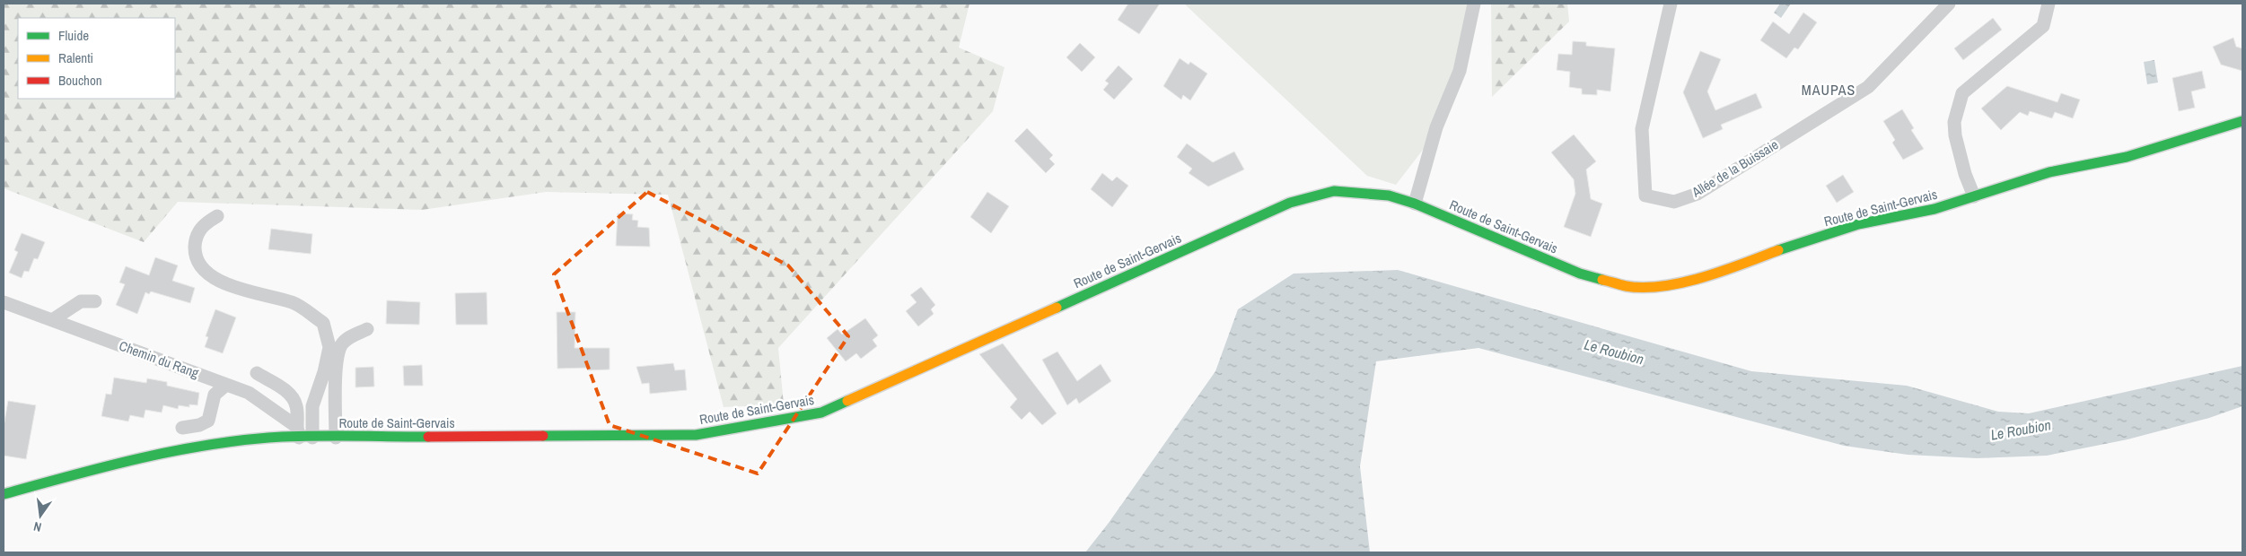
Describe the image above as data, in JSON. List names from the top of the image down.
{
  "streets": {
    "street": ["Allée de la Buissaie", "Route de Saint-Gervais", "Chemin du Rang"]
  },
  "crossings": [
    ["Route de Saint-Gervais", "Chemin du Rang"]
  ],
  "districts": ["MAUPAS"],
  "water": ["Le Roubion"],
  "legend": ["Fluide", "Ralenti", "Bouchon"],
  "north": "bottom"
}
